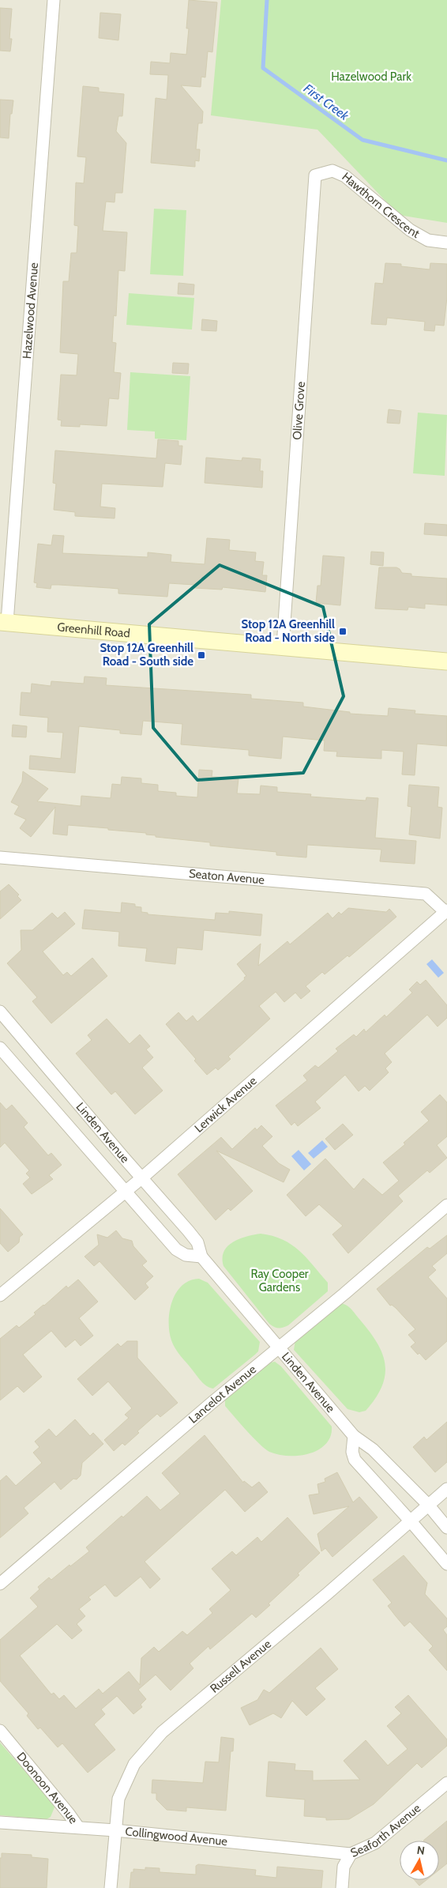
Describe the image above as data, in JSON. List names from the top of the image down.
{
  "streets": {
    "main road": ["Greenhill Road"],
    "street": [
      "Hawthorn Crescent",
      "Hazelwood Avenue",
      "Olive Grove",
      "Seaton Avenue",
      "Lerwick Avenue",
      "Linden Avenue",
      "Lancelot Avenue",
      "Russell Avenue",
      "Doonoon Avenue",
      "Seaforth Avenue",
      "Collingwood Avenue"
    ]
  },
  "crossings": [
    ["Hawthorn Crescent", "Olive Grove"],
    ["Hazelwood Avenue", "Greenhill Road"],
    ["Olive Grove", "Greenhill Road"],
    ["Seaton Avenue", "Lerwick Avenue"],
    ["Lerwick Avenue", "Linden Avenue"],
    ["Linden Avenue", "Lancelot Avenue"],
    ["Linden Avenue", "Russell Avenue"],
    ["Russell Avenue", "Collingwood Avenue"],
    ["Doonoon Avenue", "Collingwood Avenue"],
    ["Seaforth Avenue", "Collingwood Avenue"]
  ],
  "water": ["First Creek"],
  "parks": ["Hazelwood Park", "Ray Cooper Gardens"],
  "places": {
    "transit": ["Stop 12A Greenhill Road - North side", "Stop 12A Greenhill Road - South side"]
  },
  "north": "top"
}
